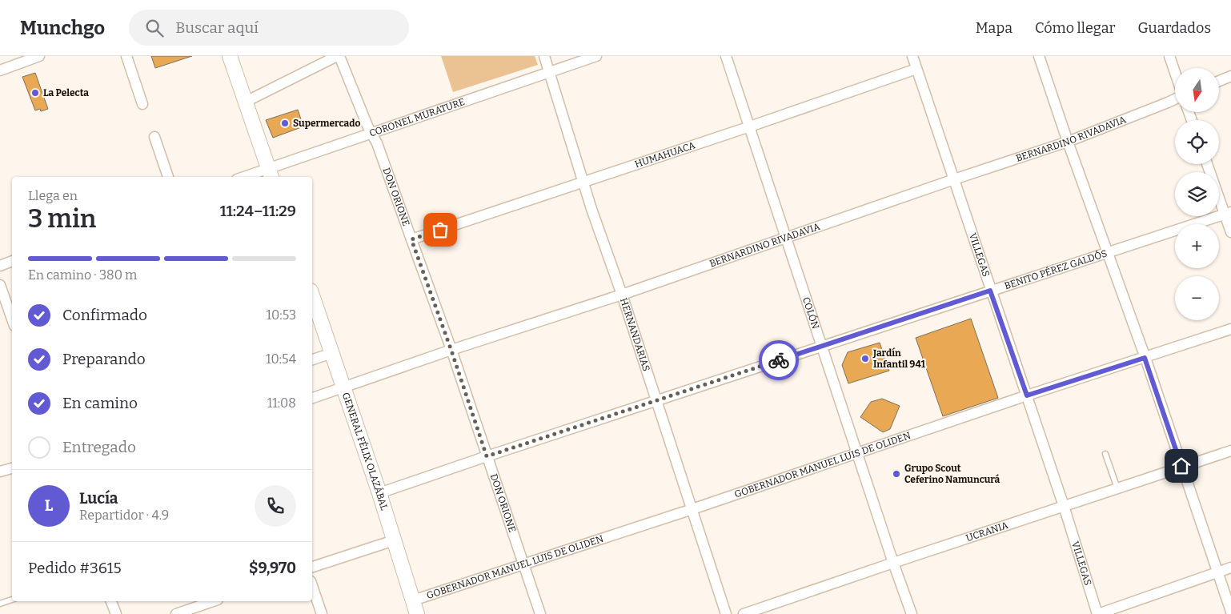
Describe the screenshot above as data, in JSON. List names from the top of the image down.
{
  "streets": {
    "street": [
      "CORONEL MURATURE",
      "BERNARDINO RIVADAVIA",
      "HUMAHUACA",
      "DON ORIONE",
      "VILLEGAS",
      "BENITO PÉREZ GALDÓS",
      "COLÓN",
      "HERNANDARIAS",
      "GENERAL FÉLIX OLAZÁBAL",
      "GOBERNADOR MANUEL LUIS DE OLIDEN",
      "UCRANIA"
    ]
  },
  "crossings": [
    ["CORONEL MURATURE", "DON ORIONE"],
    ["CORONEL MURATURE", "HERNANDARIAS"],
    ["BERNARDINO RIVADAVIA", "DON ORIONE"],
    ["BERNARDINO RIVADAVIA", "VILLEGAS"],
    ["BERNARDINO RIVADAVIA", "COLÓN"],
    ["BERNARDINO RIVADAVIA", "HERNANDARIAS"],
    ["BERNARDINO RIVADAVIA", "GENERAL FÉLIX OLAZÁBAL"],
    ["HUMAHUACA", "DON ORIONE"],
    ["HUMAHUACA", "VILLEGAS"],
    ["HUMAHUACA", "COLÓN"],
    ["HUMAHUACA", "HERNANDARIAS"],
    ["DON ORIONE", "BENITO PÉREZ GALDÓS"],
    ["DON ORIONE", "GOBERNADOR MANUEL LUIS DE OLIDEN"],
    ["VILLEGAS", "BENITO PÉREZ GALDÓS"],
    ["VILLEGAS", "GOBERNADOR MANUEL LUIS DE OLIDEN"],
    ["VILLEGAS", "UCRANIA"],
    ["BENITO PÉREZ GALDÓS", "COLÓN"],
    ["BENITO PÉREZ GALDÓS", "HERNANDARIAS"],
    ["BENITO PÉREZ GALDÓS", "GENERAL FÉLIX OLAZÁBAL"],
    ["COLÓN", "GOBERNADOR MANUEL LUIS DE OLIDEN"],
    ["COLÓN", "UCRANIA"],
    ["HERNANDARIAS", "GOBERNADOR MANUEL LUIS DE OLIDEN"],
    ["GENERAL FÉLIX OLAZÁBAL", "GOBERNADOR MANUEL LUIS DE OLIDEN"]
  ],
  "places": [
    "La Pelecta",
    "Supermercado",
    "Jardín Infantil 941",
    "Grupo Scout Ceferino Namuncurá"
  ],
  "north": "bottom",
  "page": {
    "header": "Munchgo",
    "search": "Buscar aquí",
    "nav": ["Mapa", "Cómo llegar", "Guardados"],
    "map_buttons": ["+", "−"],
    "heading": ["3 min", "Llega en", "11:24–11:29"],
    "panel": [
      "Lucía",
      "Repartidor · 4.9",
      "Pedido #3615",
      "$9,970"
    ],
    "bar": "En camino · 380 m",
    "list": [
      ["Confirmado", "10:53"],
      ["Preparando", "10:54"],
      ["En camino", "11:08"],
      "Entregado"
    ],
    "round": "L"
  }
}
